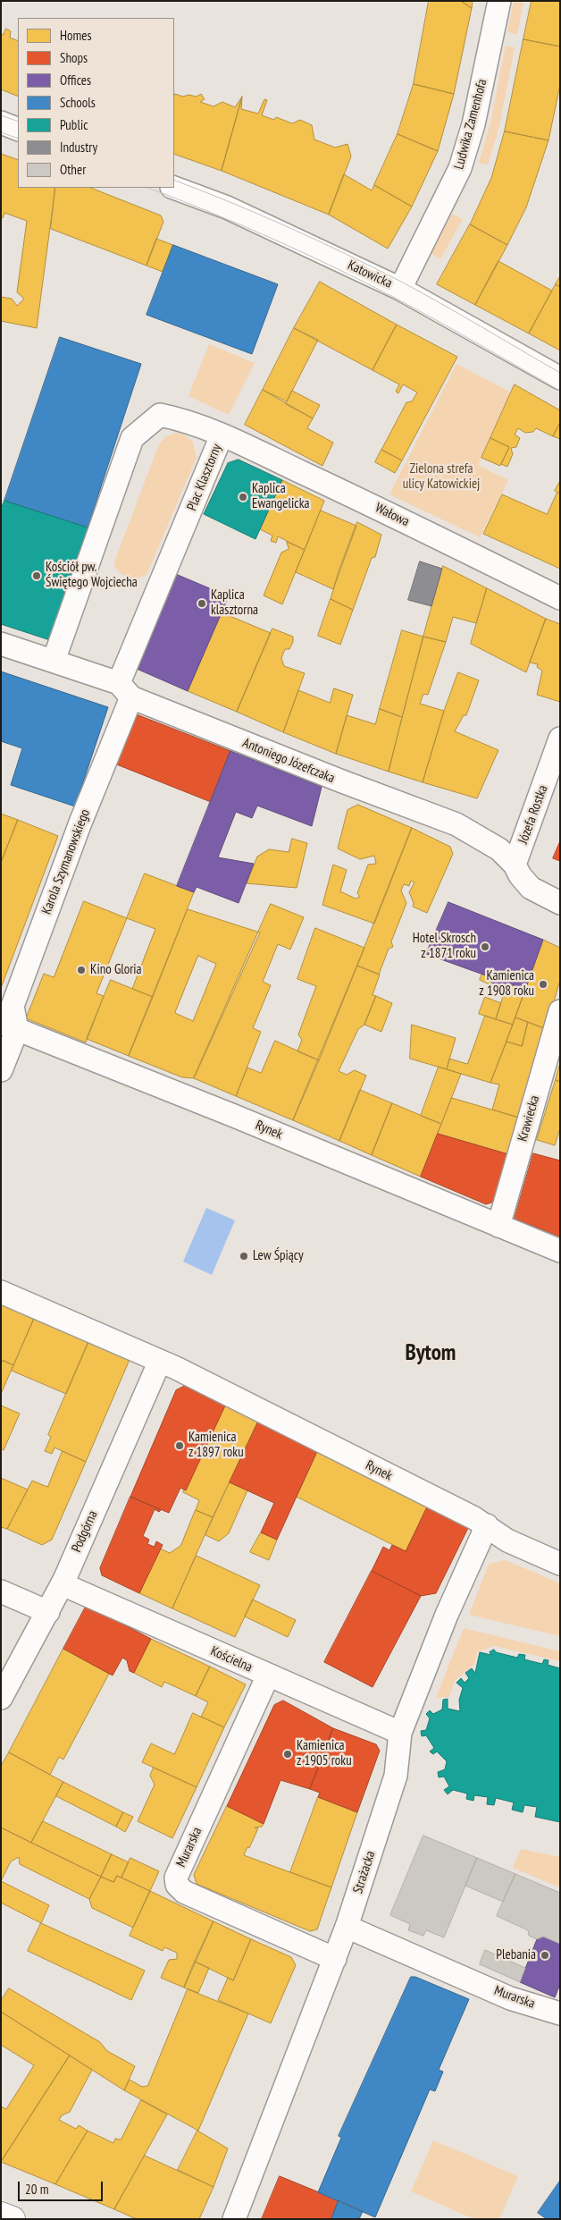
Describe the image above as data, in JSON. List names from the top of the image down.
{
  "streets": {
    "street": [
      "Ludwika Zamenhofa",
      "Katowicka",
      "Plac Klasztorny",
      "Wałowa",
      "Antoniego Józefczaka",
      "Józefa Rostka",
      "Karola Szymanowskiego",
      "Krawiecka",
      "Rynek",
      "Podgórna",
      "Kościelna",
      "Murarska",
      "Strażacka"
    ]
  },
  "crossings": [
    ["Ludwika Zamenhofa", "Katowicka"],
    ["Plac Klasztorny", "Wałowa"],
    ["Plac Klasztorny", "Antoniego Józefczaka"],
    ["Plac Klasztorny", "Karola Szymanowskiego"],
    ["Antoniego Józefczaka", "Józefa Rostka"],
    ["Antoniego Józefczaka", "Karola Szymanowskiego"],
    ["Karola Szymanowskiego", "Rynek"],
    ["Krawiecka", "Rynek"],
    ["Rynek", "Podgórna"],
    ["Rynek", "Strażacka"],
    ["Podgórna", "Kościelna"],
    ["Kościelna", "Murarska"],
    ["Kościelna", "Strażacka"],
    ["Murarska", "Strażacka"]
  ],
  "districts": ["Bytom"],
  "parks": ["Zielona strefa ulicy Katowickiej"],
  "places": [
    "Kaplica Ewangelicka",
    "Kościół pw. Świętego Wojciecha",
    "Kaplica klasztorna",
    "Hotel Skrosch z 1871 roku",
    "Kino Gloria",
    "Kamienica z 1908 roku",
    "Lew Śpiący",
    "Kamienica z 1897 roku",
    "Kamienica z 1905 roku",
    "Plebania"
  ],
  "legend": [
    "Homes",
    "Shops",
    "Offices",
    "Schools",
    "Public",
    "Industry",
    "Other"
  ],
  "scale_bar": "20 m"
}
